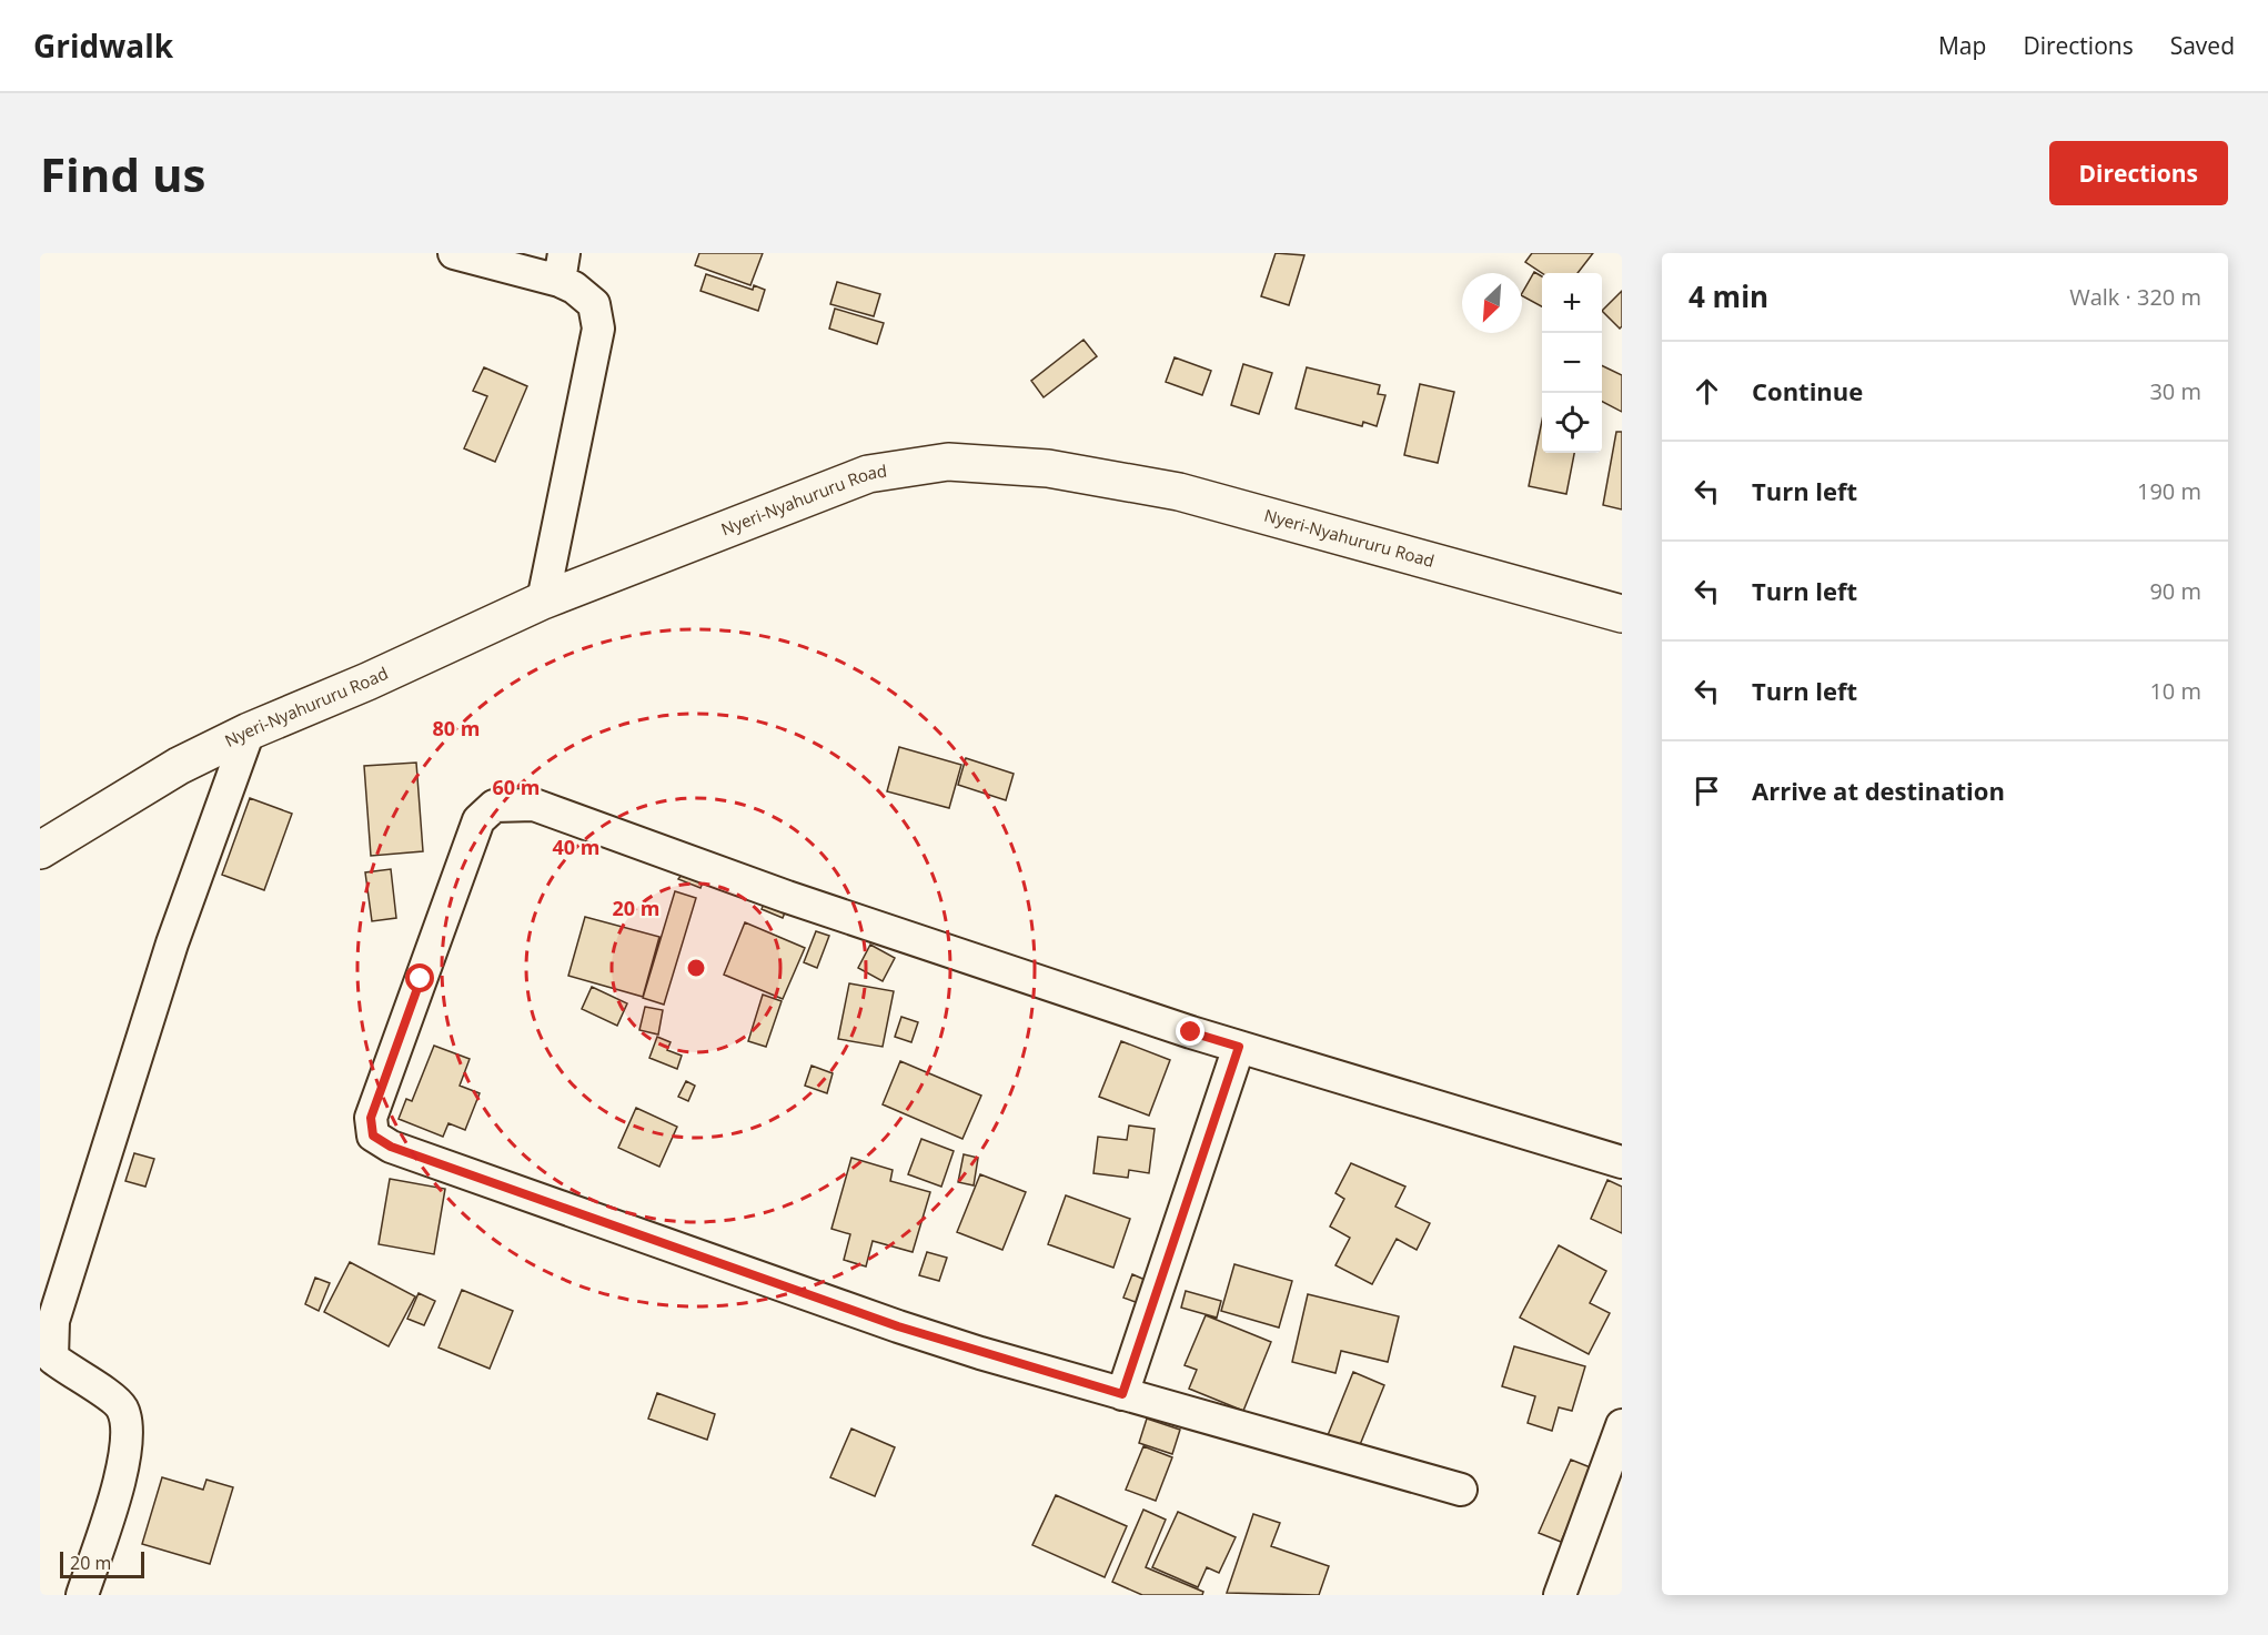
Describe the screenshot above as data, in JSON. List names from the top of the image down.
{
  "streets": {
    "main road": ["Nyeri-Nyahururu Road"]
  },
  "scale_bar": "20 m",
  "north": "bottom left",
  "page": {
    "header": "Gridwalk",
    "nav": ["Map", "Directions", "Saved"],
    "buttons": "Directions",
    "title": "Find us",
    "heading": ["4 min", "Walk · 320 m"],
    "map_buttons": ["+", "−"],
    "list": [
      ["Continue", "30 m"],
      ["Turn left", "190 m"],
      ["Turn left", "90 m"],
      ["Turn left", "10 m"],
      "Arrive at destination"
    ],
    "scale": "20 m"
  },
  "rings": [
    "80 m",
    "60 m",
    "40 m",
    "20 m"
  ]
}
